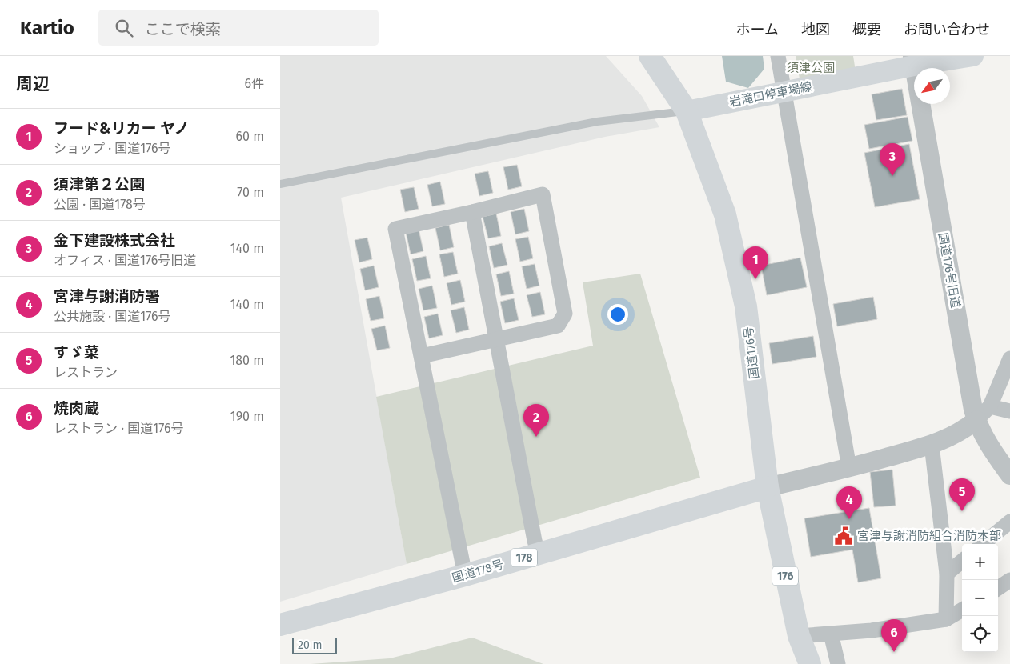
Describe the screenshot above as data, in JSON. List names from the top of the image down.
{
  "streets": {
    "highway": [
      "国道176号",
      "178",
      "国道178号",
      "176"
    ],
    "main road": ["岩滝口停車場線"],
    "street": ["国道176号旧道"]
  },
  "crossings": [
    ["岩滝口停車場線", "国道176号旧道"],
    ["岩滝口停車場線", "国道176号"],
    ["国道176号", "国道178号"]
  ],
  "parks": ["須津公園"],
  "places": {
    "public building": ["宮津与謝消防組合消防本部"]
  },
  "scale_bar": "20 m",
  "north": "bottom left",
  "page": {
    "header": "Kartio",
    "search": "ここで検索",
    "nav": [
      "ホーム",
      "地図",
      "概要",
      "お問い合わせ"
    ],
    "heading": ["周辺", "6件"],
    "list": [
      {
        "mark": "1",
        "name": "フード&リカー ヤノ",
        "note": "ショップ · 国道176号",
        "value": "60 m"
      },
      {
        "mark": "2",
        "name": "須津第２公園",
        "note": "公園 · 国道178号",
        "value": "70 m"
      },
      {
        "mark": "3",
        "name": "金下建設株式会社",
        "note": "オフィス · 国道176号旧道",
        "value": "140 m"
      },
      {
        "mark": "4",
        "name": "宮津与謝消防署",
        "note": "公共施設 · 国道176号",
        "value": "140 m"
      },
      {
        "mark": "5",
        "name": "すゞ菜",
        "note": "レストラン",
        "value": "180 m"
      },
      {
        "mark": "6",
        "name": "焼肉蔵",
        "note": "レストラン · 国道176号",
        "value": "190 m"
      }
    ],
    "pins": [
      "3",
      "1",
      "2",
      "5",
      "4",
      "6"
    ],
    "map_buttons": ["+", "−"],
    "scale": "20 m"
  }
}
